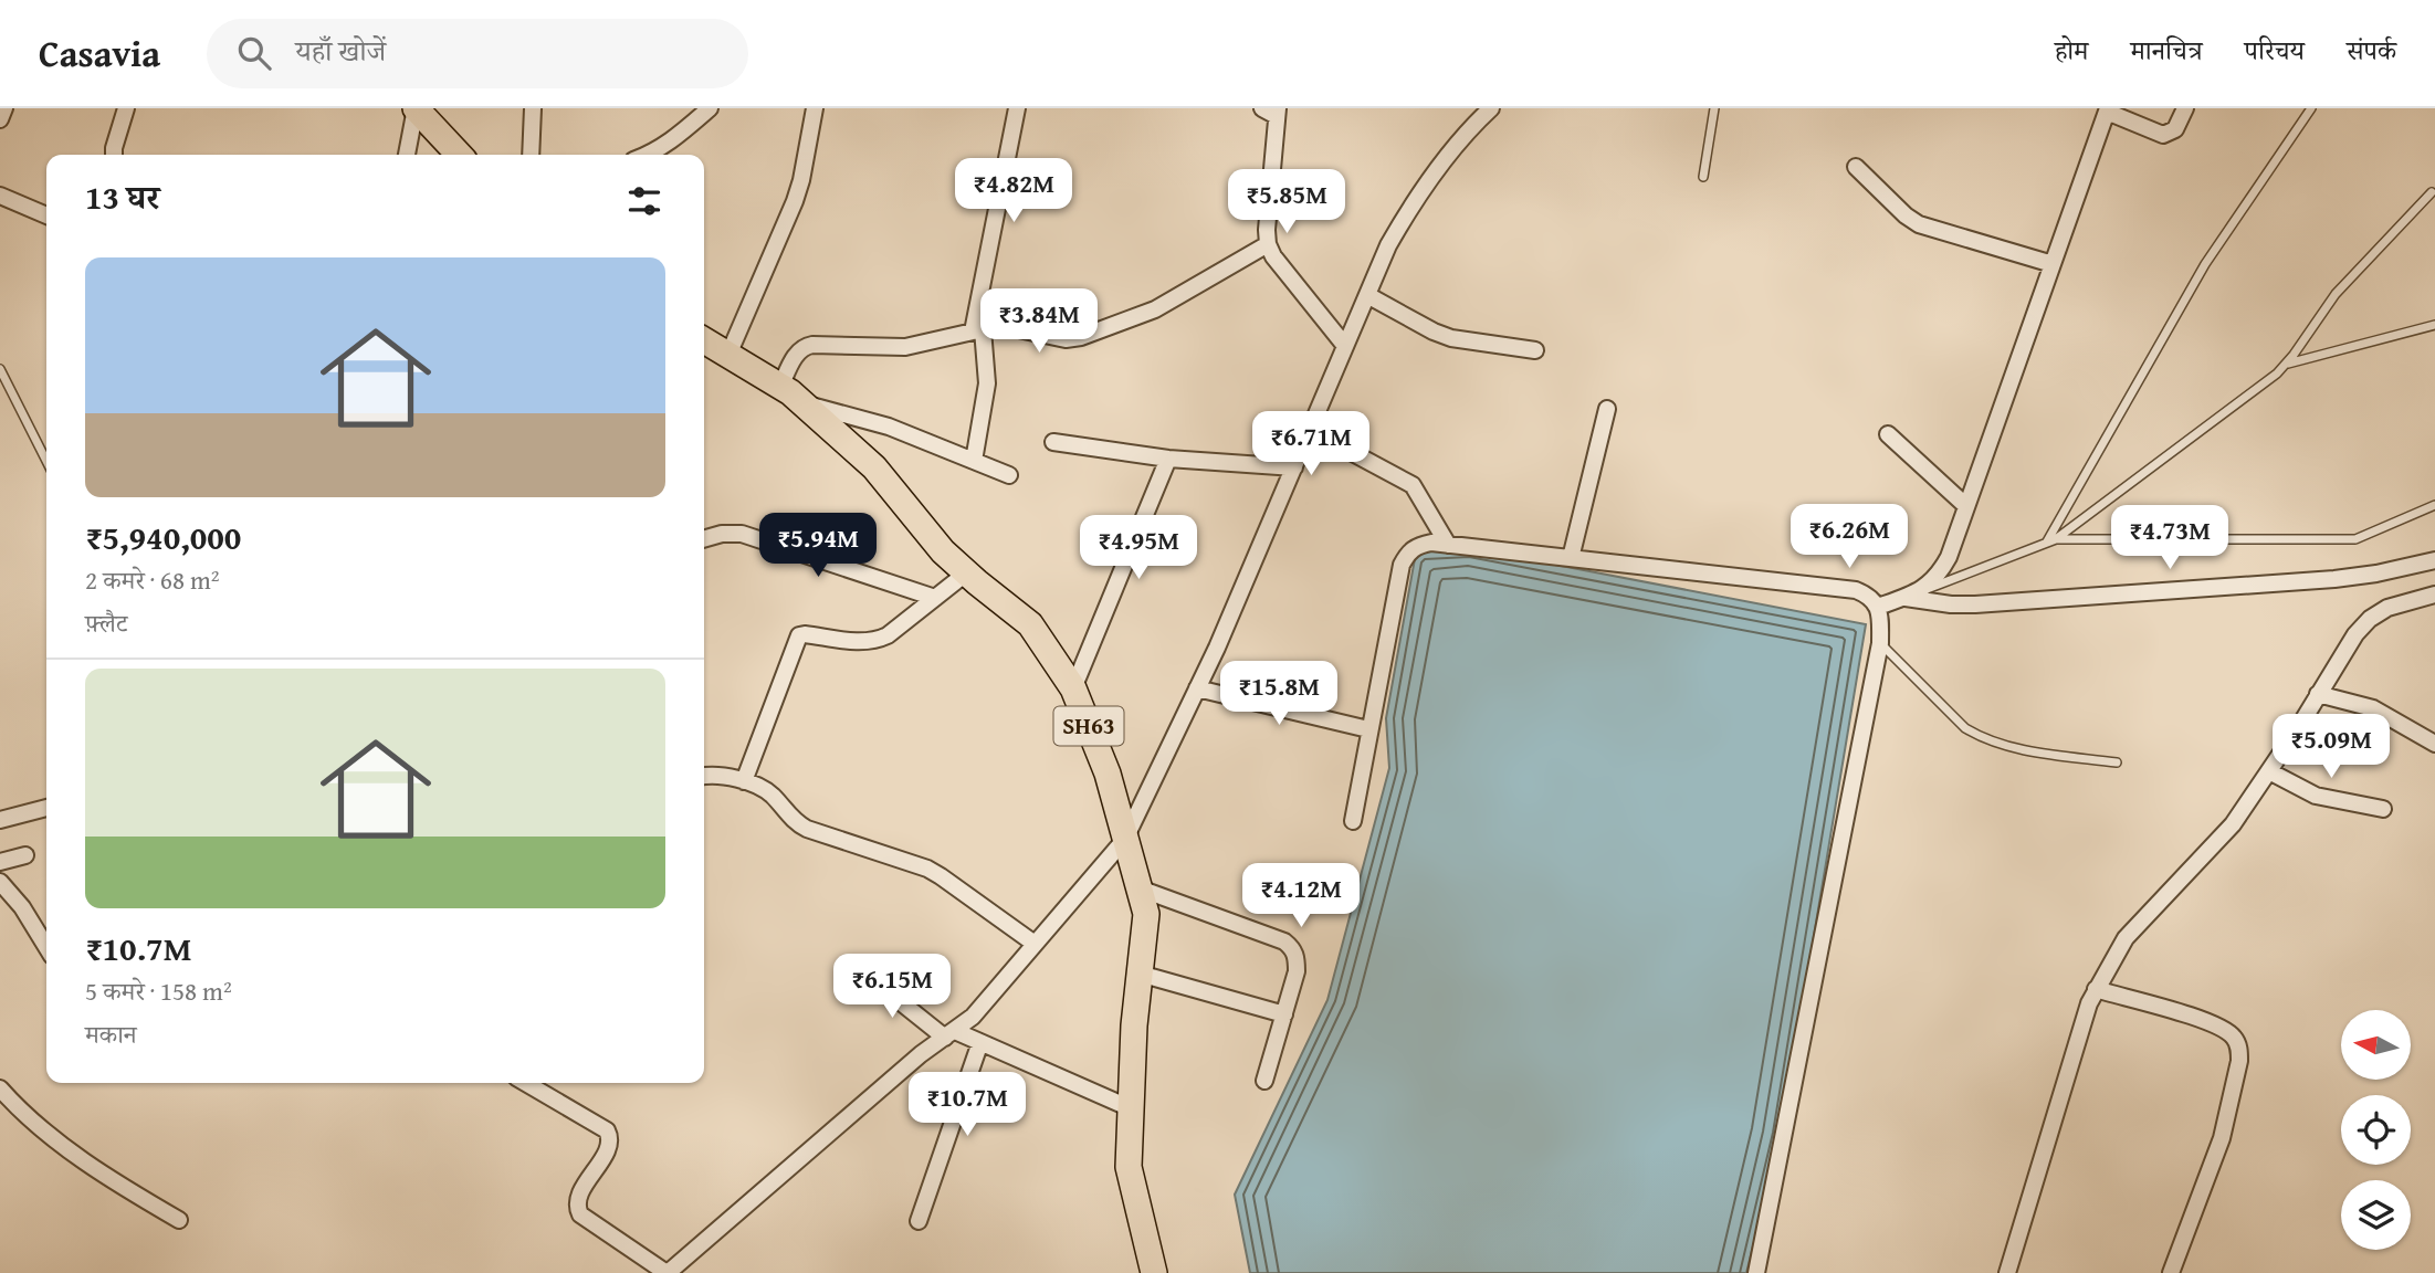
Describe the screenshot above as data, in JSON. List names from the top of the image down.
{
  "streets": {
    "main road": ["SH63"]
  },
  "north": "left",
  "page": {
    "header": "Casavia",
    "search": "यहाँ खोजें",
    "nav": [
      "होम",
      "मानचित्र",
      "परिचय",
      "संपर्क"
    ],
    "heading": "13 घर",
    "price": [
      "₹4.82M",
      "₹5.85M",
      "₹3.84M",
      "₹6.71M",
      "₹6.26M",
      "₹4.73M",
      "₹5.94M",
      "₹4.95M",
      "₹15.8M",
      "₹5.09M",
      "₹4.12M",
      "₹6.15M",
      "₹10.7M"
    ],
    "list": [
      {
        "name": "₹5,940,000",
        "note": "2 कमरे · 68 m² · फ़्लैट"
      },
      {
        "name": "₹10.7M",
        "note": "5 कमरे · 158 m² · मकान"
      }
    ]
  }
}
